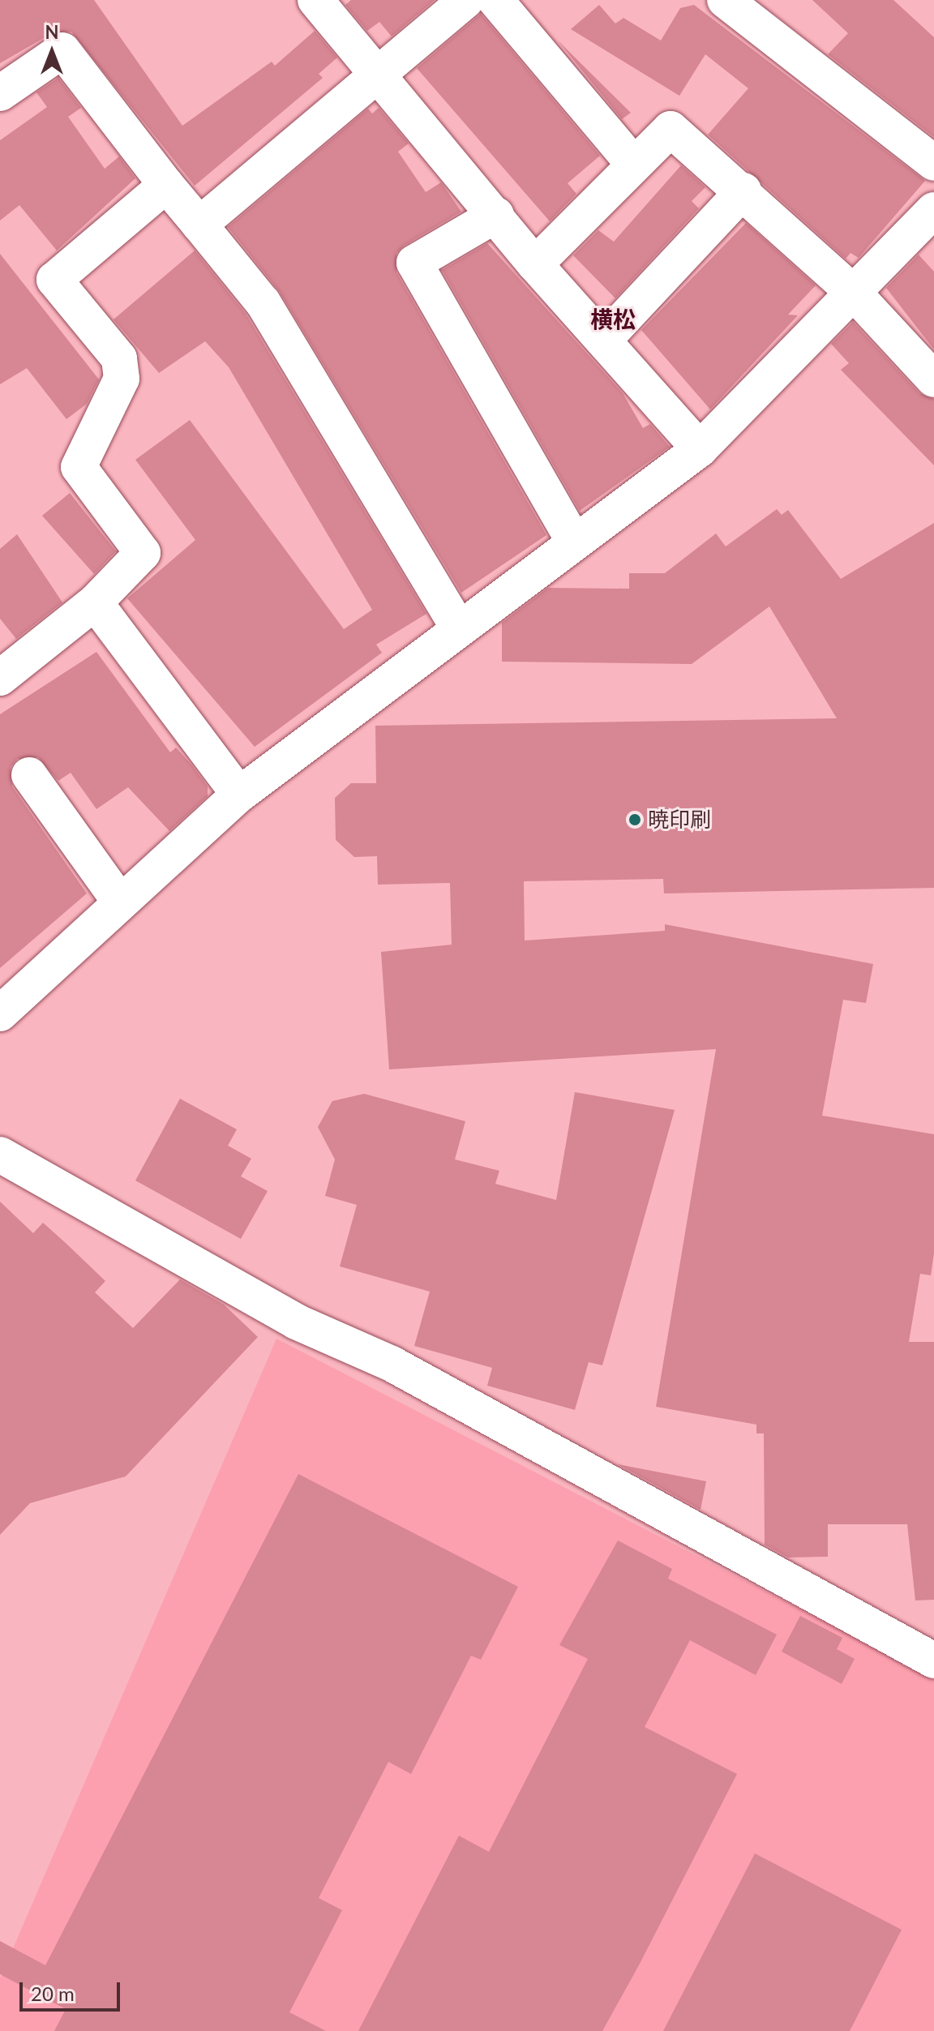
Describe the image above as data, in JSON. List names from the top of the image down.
{
  "districts": ["横松"],
  "places": ["暁印刷"],
  "scale_bar": "20 m",
  "north": "top"
}
